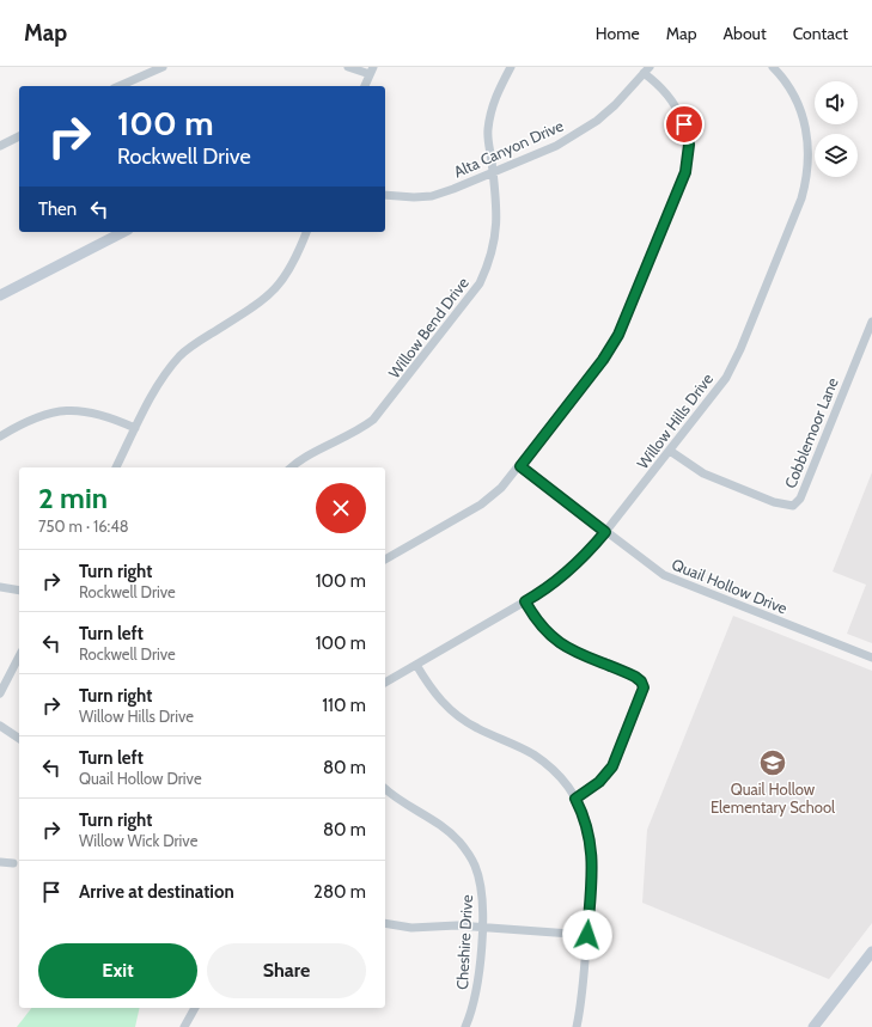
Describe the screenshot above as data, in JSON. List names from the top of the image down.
{
  "streets": {
    "street": [
      "Alta Canyon Drive",
      "Willow Bend Drive",
      "Willow Hills Drive",
      "Cobblemoor Lane",
      "Quail Hollow Drive",
      "Cheshire Drive"
    ]
  },
  "crossings": [
    ["Alta Canyon Drive", "Willow Bend Drive"],
    ["Willow Hills Drive", "Cobblemoor Lane"],
    ["Willow Hills Drive", "Quail Hollow Drive"]
  ],
  "places": {
    "school or university": ["Quail Hollow Elementary School"]
  },
  "page": {
    "header": "Map",
    "nav": [
      "Home",
      "Map",
      "About",
      "Contact"
    ],
    "turn": ["100 m", "Rockwell Drive"],
    "then": "Then",
    "heading": ["2 min", "750 m · 16:48"],
    "list": [
      {
        "name": "Turn right",
        "note": "Rockwell Drive",
        "value": "100 m"
      },
      {
        "name": "Turn left",
        "note": "Rockwell Drive",
        "value": "100 m"
      },
      {
        "name": "Turn right",
        "note": "Willow Hills Drive",
        "value": "110 m"
      },
      {
        "name": "Turn left",
        "note": "Quail Hollow Drive",
        "value": "80 m"
      },
      {
        "name": "Turn right",
        "note": "Willow Wick Drive",
        "value": "80 m"
      },
      {
        "name": "Arrive at destination",
        "value": "280 m"
      }
    ],
    "buttons": ["Exit", "Share"]
  }
}
